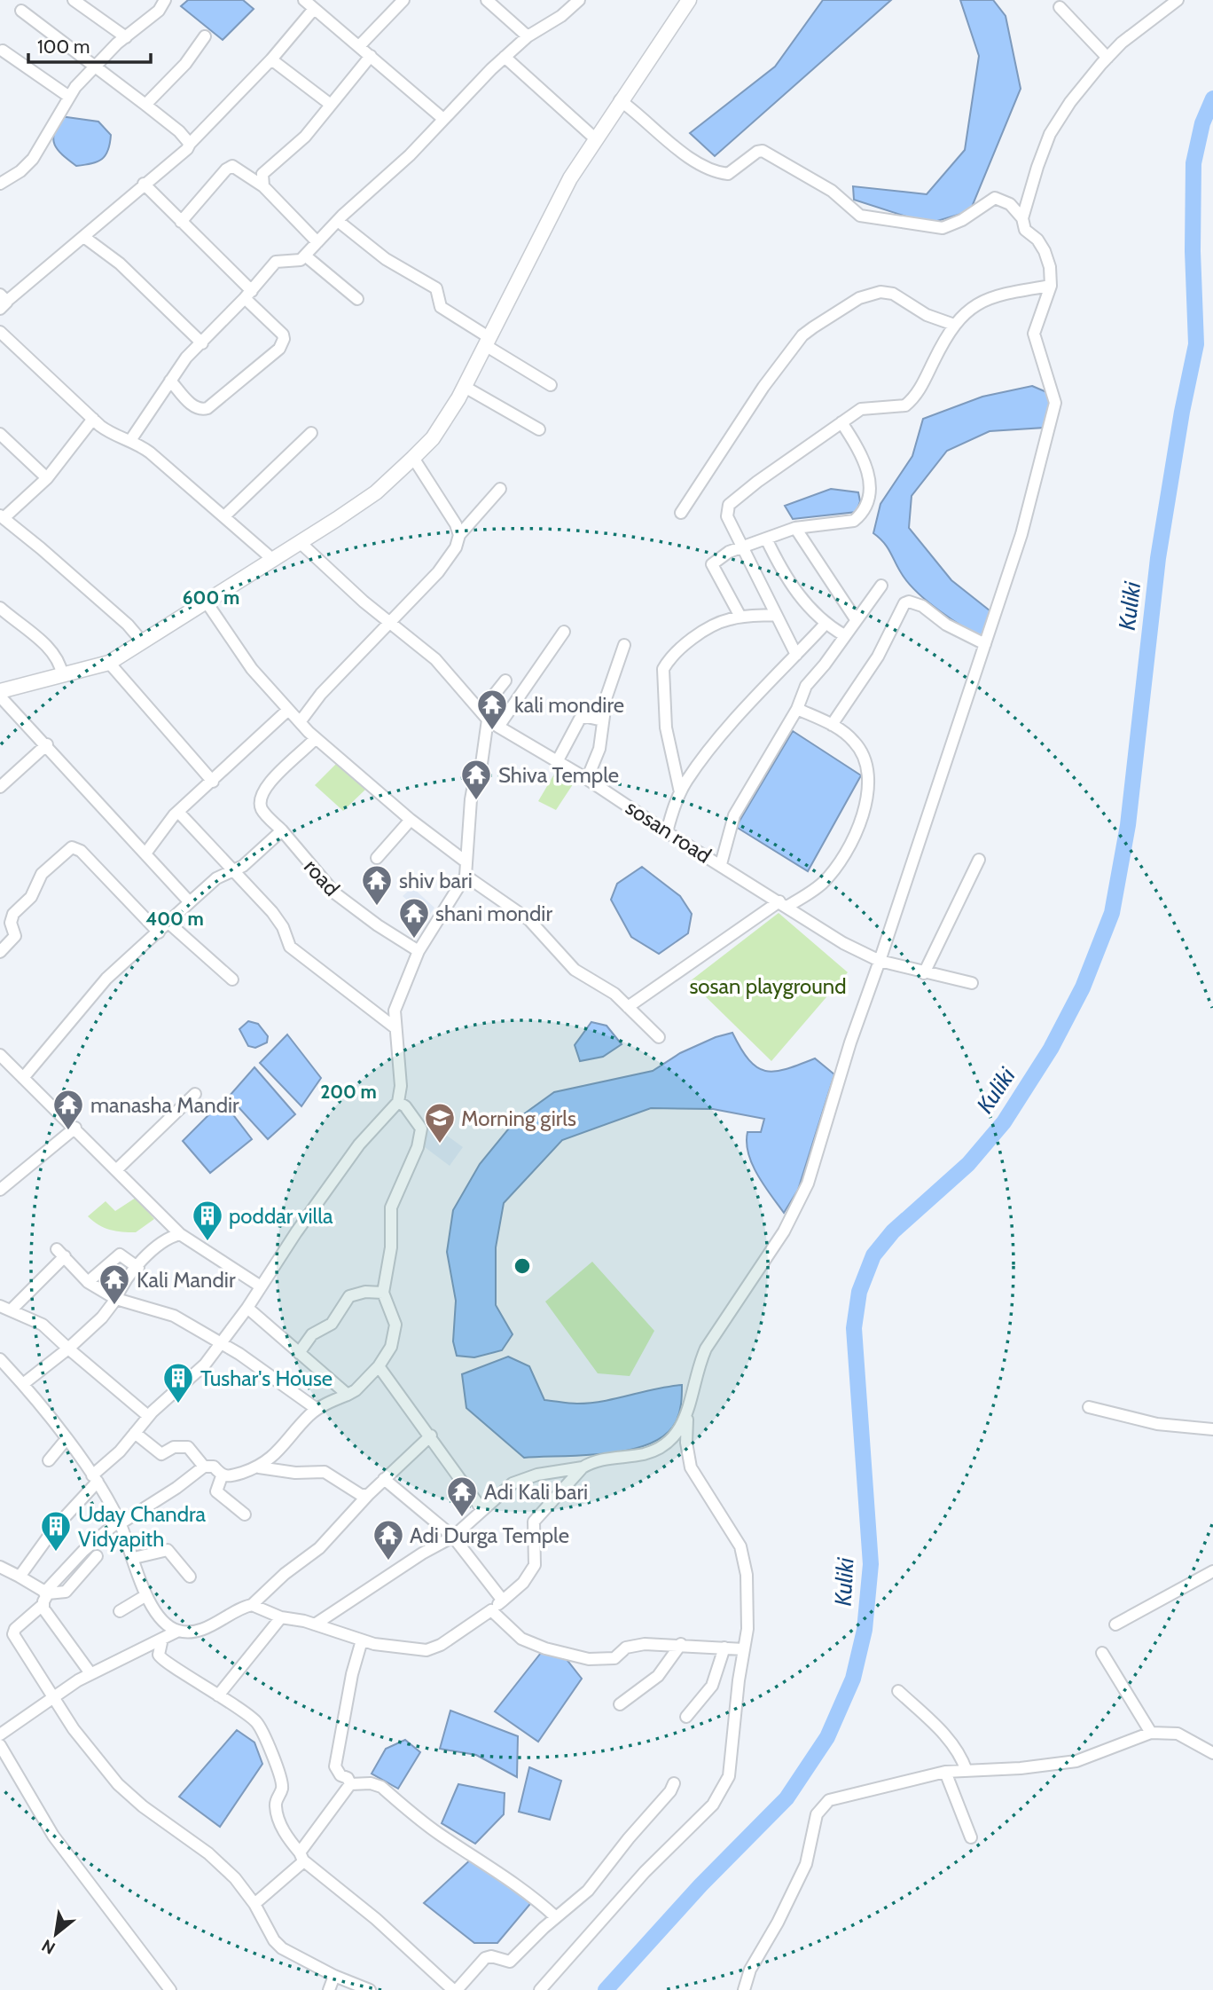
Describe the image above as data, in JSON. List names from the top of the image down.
{
  "streets": {
    "street": ["sosan road", "road"]
  },
  "water": ["Kuliki"],
  "parks": ["sosan playground"],
  "places": {
    "temple": [
      "kali mondire",
      "Shiva Temple",
      "shiv bari",
      "shani mondir",
      "manasha Mandir",
      "Kali Mandir",
      "Adi Kali bari",
      "Adi Durga Temple"
    ],
    "school or university": ["Morning girls"],
    "building": ["poddar villa", "Tushar's House", "Uday Chandra Vidyapith"]
  },
  "scale_bar": "100 m",
  "north": "bottom left",
  "rings": ["600 m", "400 m", "200 m"]
}
